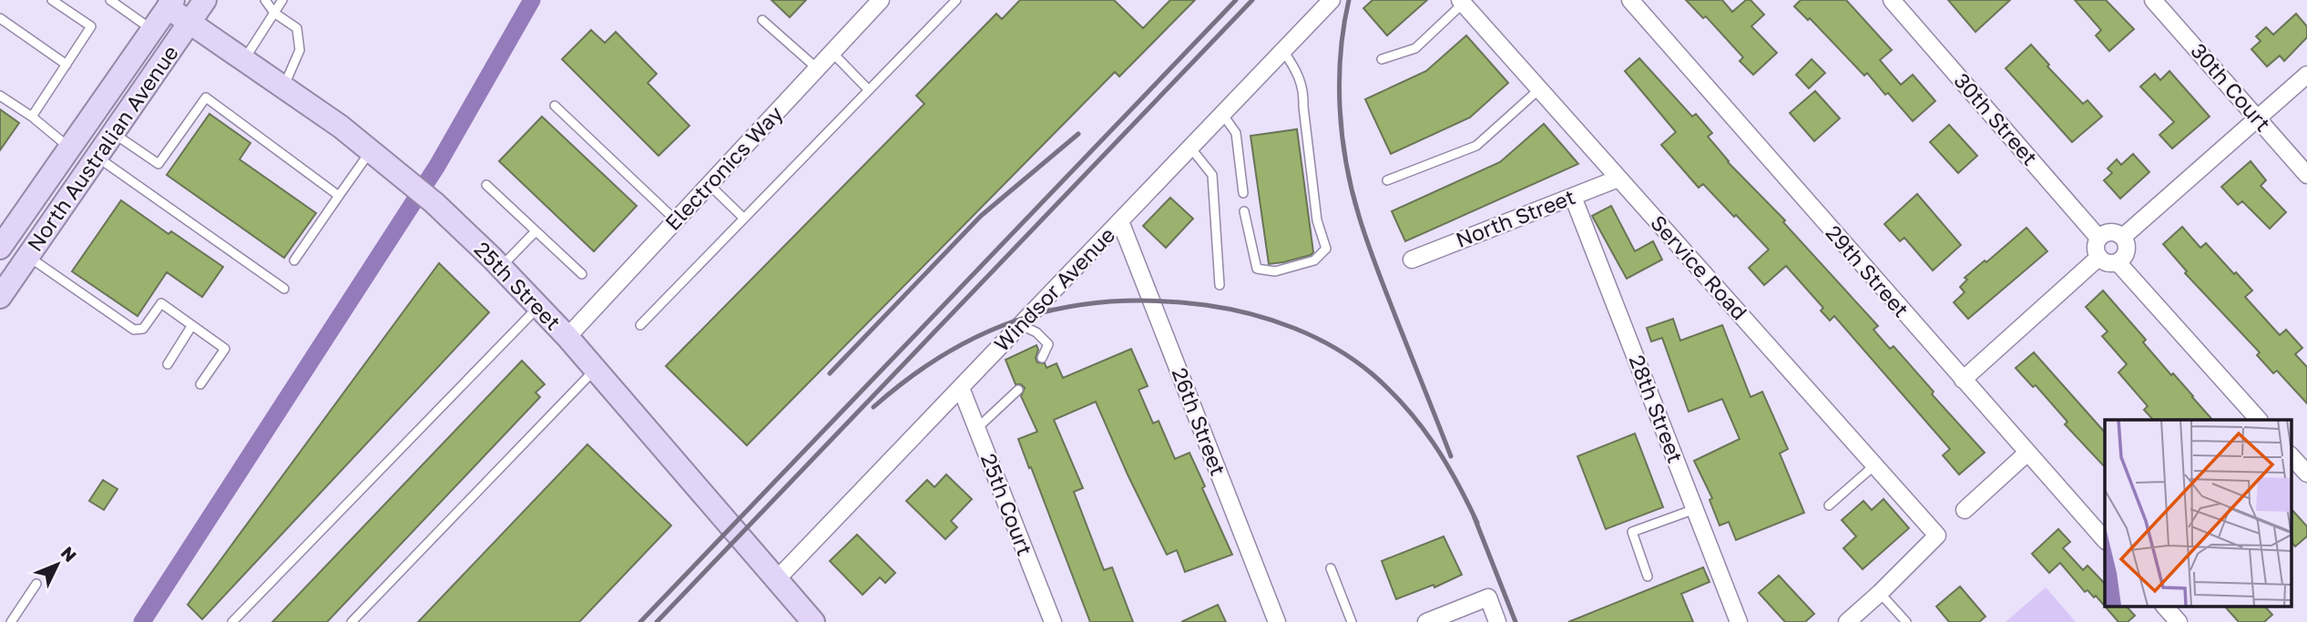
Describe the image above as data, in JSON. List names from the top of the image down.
{
  "streets": {
    "main road": ["North Australian Avenue", "25th Street"],
    "street": [
      "30th Court",
      "30th Street",
      "Electronics Way",
      "North Street",
      "Service Road",
      "29th Street",
      "Windsor Avenue",
      "28th Street",
      "26th Street",
      "25th Court"
    ]
  },
  "crossings": [
    ["North Australian Avenue", "25th Street"],
    ["Electronics Way", "25th Street"],
    ["North Street", "Service Road"],
    ["North Street", "28th Street"],
    ["25th Street", "Windsor Avenue"],
    ["Windsor Avenue", "26th Street"],
    ["Windsor Avenue", "25th Court"]
  ],
  "north": "top right"
}
